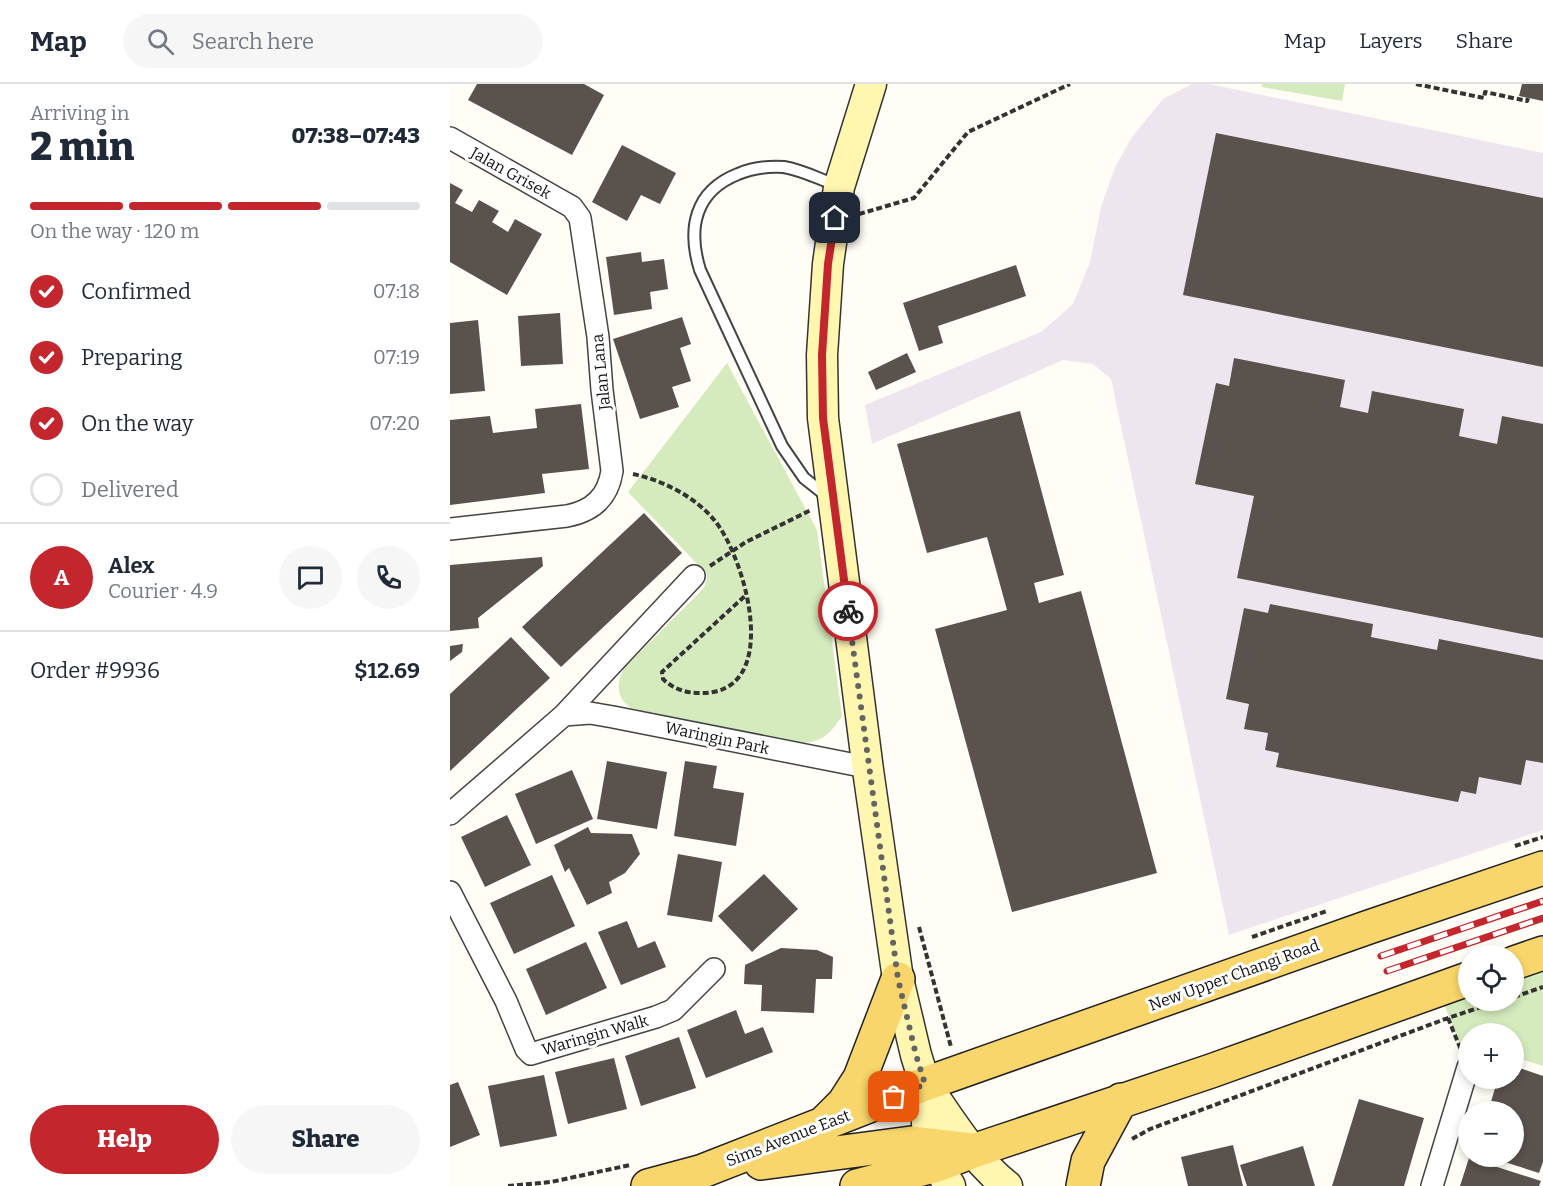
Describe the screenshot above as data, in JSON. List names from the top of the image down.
{
  "streets": {
    "main road": ["New Upper Changi Road", "Sims Avenue East"],
    "street": [
      "Jalan Grisek",
      "Jalan Lana",
      "Waringin Park",
      "Waringin Walk"
    ]
  },
  "crossings": [
    ["Jalan Grisek", "Jalan Lana"],
    ["New Upper Changi Road", "Sims Avenue East"]
  ],
  "page": {
    "header": "Map",
    "search": "Search here",
    "nav": ["Map", "Layers", "Share"],
    "heading": ["2 min", "Arriving in", "07:38–07:43"],
    "panel": [
      "Alex",
      "Courier · 4.9",
      "Order #9936",
      "$12.69"
    ],
    "bar": "On the way · 120 m",
    "list": [
      ["Confirmed", "07:18"],
      ["Preparing", "07:19"],
      ["On the way", "07:20"],
      "Delivered"
    ],
    "round": "A",
    "map_buttons": ["+", "−"],
    "buttons": ["Help", "Share"]
  }
}
